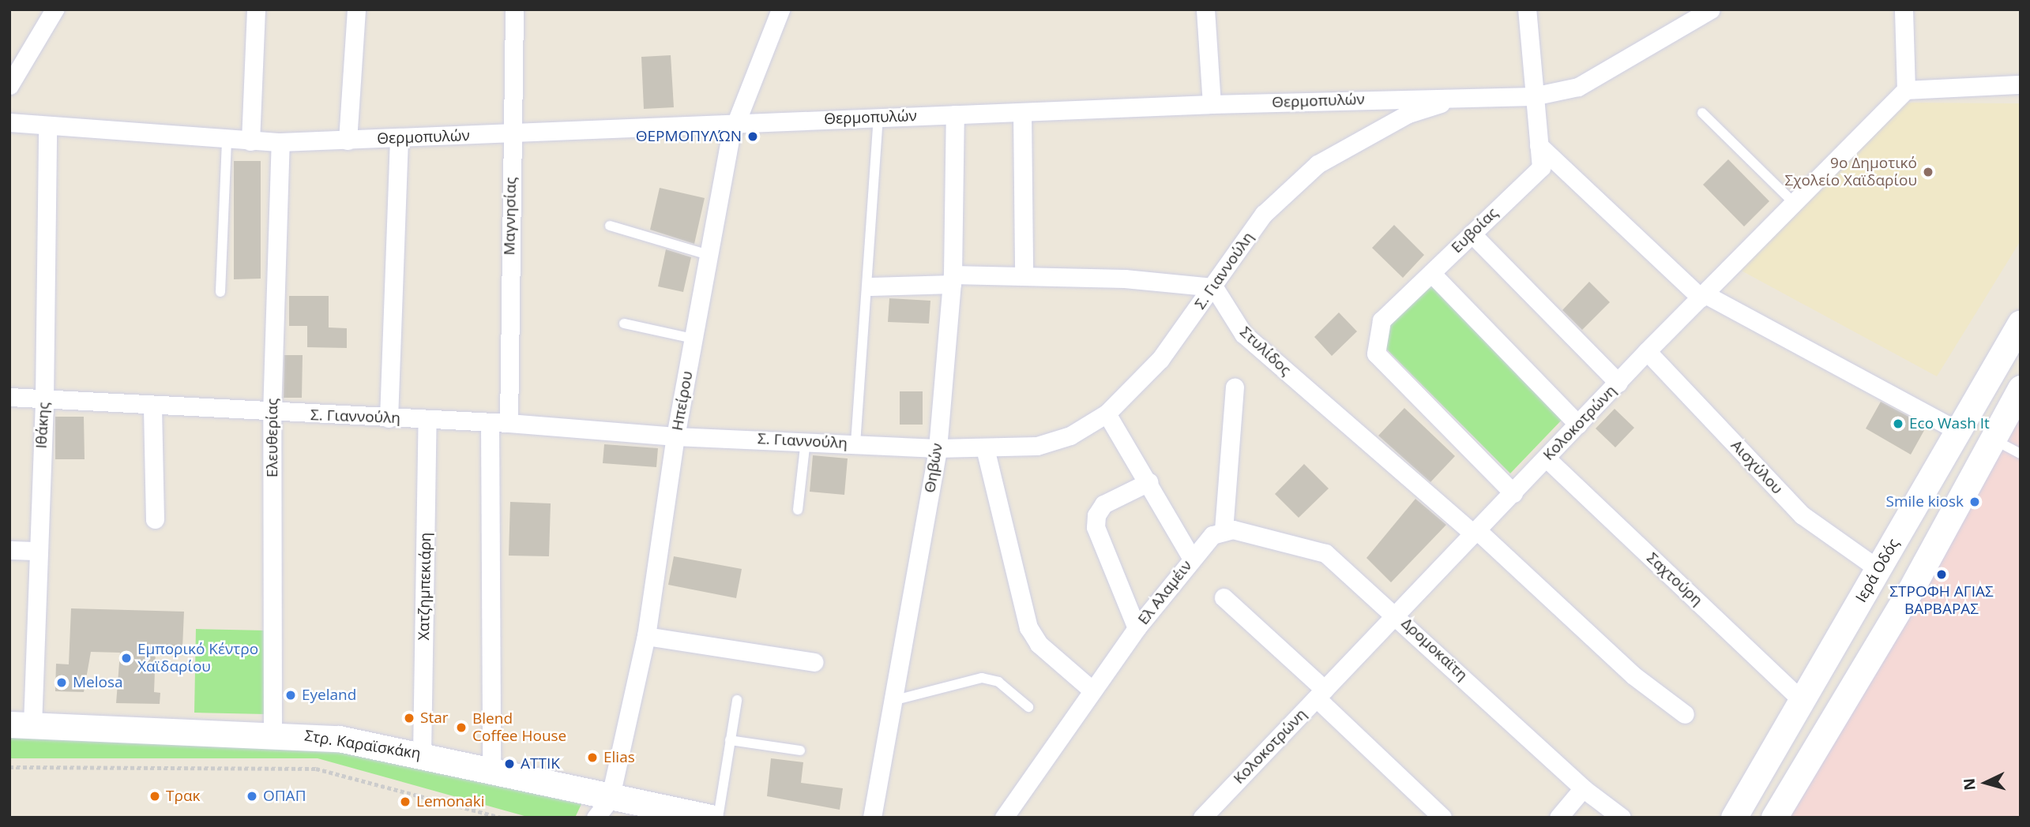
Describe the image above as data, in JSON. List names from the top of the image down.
{
  "streets": {
    "main road": ["Ιερά Οδός", "Στρ. Καραϊσκάκη"],
    "street": [
      "Θερμοπυλών",
      "Μαγνησίας",
      "Ευβοίας",
      "Σ. Γιαννούλη",
      "Στυλίδος",
      "Ηπείρου",
      "Κολοκοτρώνη",
      "Ιθάκης",
      "Ελευθερίας",
      "Αισχύλου",
      "Θηβών",
      "Σαχτούρη",
      "Χατζημπεκιάρη",
      "Ελ Αλαμέιν",
      "Δρομοκαϊτη"
    ]
  },
  "crossings": [
    ["Θερμοπυλών", "Μαγνησίας"],
    ["Θερμοπυλών", "Ευβοίας"],
    ["Θερμοπυλών", "Σ. Γιαννούλη"],
    ["Θερμοπυλών", "Ηπείρου"],
    ["Θερμοπυλών", "Ιθάκης"],
    ["Θερμοπυλών", "Ελευθερίας"],
    ["Θερμοπυλών", "Θηβών"],
    ["Μαγνησίας", "Σ. Γιαννούλη"],
    ["Ευβοίας", "Κολοκοτρώνη"],
    ["Σ. Γιαννούλη", "Στυλίδος"],
    ["Σ. Γιαννούλη", "Ηπείρου"],
    ["Σ. Γιαννούλη", "Ιθάκης"],
    ["Σ. Γιαννούλη", "Ελευθερίας"],
    ["Σ. Γιαννούλη", "Θηβών"],
    ["Σ. Γιαννούλη", "Χατζημπεκιάρη"],
    ["Στυλίδος", "Κολοκοτρώνη"],
    ["Ηπείρου", "Στρ. Καραϊσκάκη"],
    ["Κολοκοτρώνη", "Αισχύλου"],
    ["Κολοκοτρώνη", "Σαχτούρη"],
    ["Κολοκοτρώνη", "Δρομοκαϊτη"],
    ["Ιθάκης", "Στρ. Καραϊσκάκη"],
    ["Ελευθερίας", "Στρ. Καραϊσκάκη"],
    ["Αισχύλου", "Ιερά Οδός"],
    ["Ιερά Οδός", "Σαχτούρη"],
    ["Χατζημπεκιάρη", "Στρ. Καραϊσκάκη"],
    ["Ελ Αλαμέιν", "Δρομοκαϊτη"]
  ],
  "places": [
    "ΘΕΡΜΟΠΥΛΏΝ",
    "9ο Δημοτικό Σχολείο Χαϊδαρίου",
    "Eco Wash It",
    "Smile kiosk",
    "ΣΤΡΟΦΗ ΑΓΙΑΣ ΒΑΡΒΑΡΑΣ",
    "Εμπορικό Κέντρο Χαϊδαρίου",
    "Melosa",
    "Eyeland",
    "Star",
    "Blend Coffee House",
    "Elias",
    "ΑΤΤΙΚ",
    "Τρακ",
    "ΟΠΑΠ",
    "Lemonaki"
  ],
  "north": "left"
}
